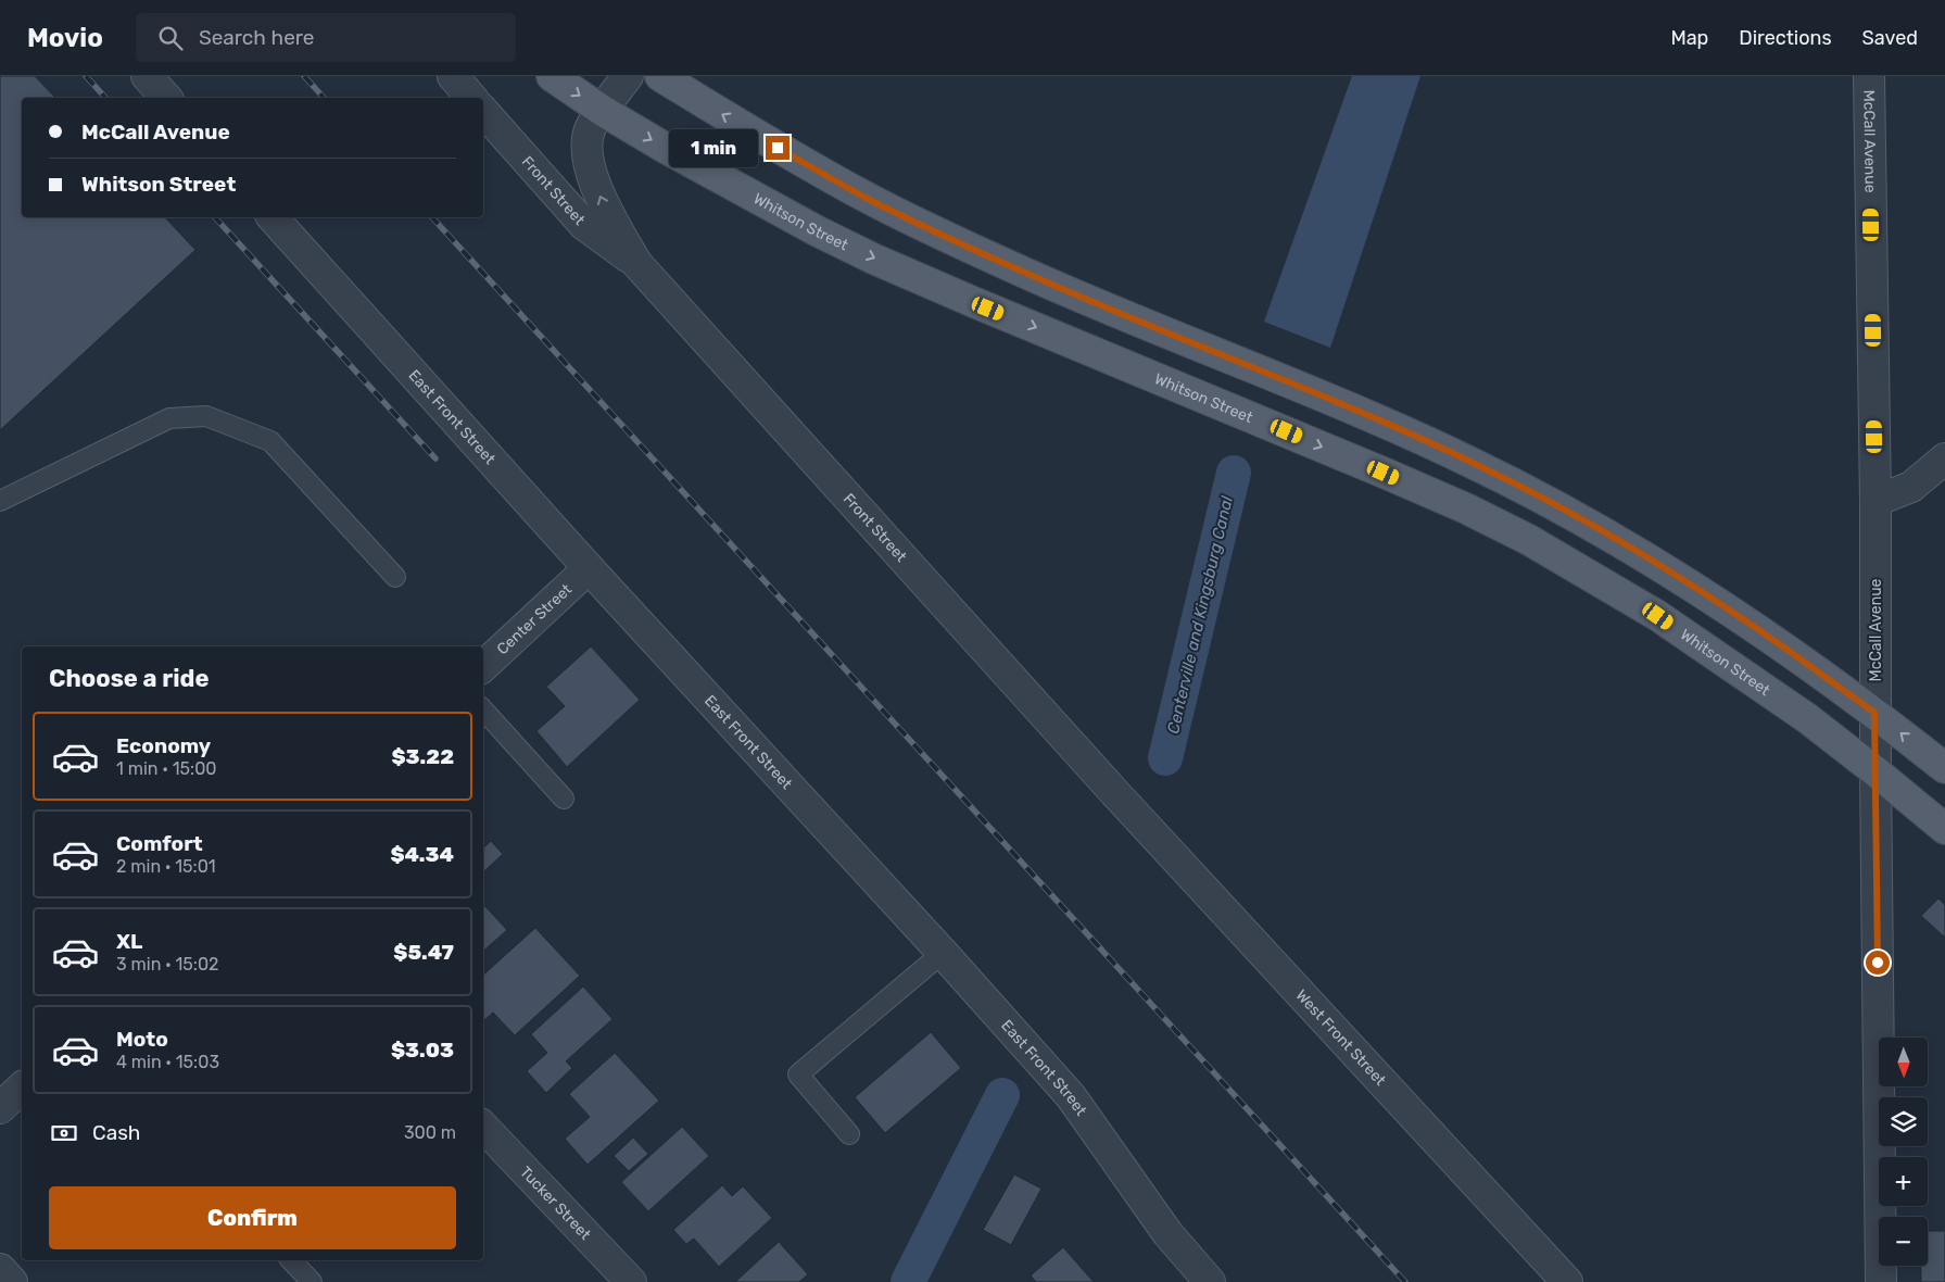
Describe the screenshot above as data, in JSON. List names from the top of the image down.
{
  "streets": {
    "main road": ["Whitson Street"],
    "street": [
      "McCall Avenue",
      "Front Street",
      "East Front Street",
      "Center Street",
      "West Front Street",
      "Tucker Street"
    ]
  },
  "crossings": [
    ["McCall Avenue", "Whitson Street"],
    ["Front Street", "Whitson Street"],
    ["Front Street", "West Front Street"],
    ["East Front Street", "Center Street"]
  ],
  "water": ["Centerville and Kingsburg Canal"],
  "north": "bottom",
  "page": {
    "header": "Movio",
    "search": "Search here",
    "nav": ["Map", "Directions", "Saved"],
    "banner": ["McCall Avenue", "Whitson Street"],
    "bubble": "1 min",
    "heading": "Choose a ride",
    "list": [
      {
        "name": "Economy",
        "note": "1 min · 15:00",
        "value": "$3.22"
      },
      {
        "name": "Comfort",
        "note": "2 min · 15:01",
        "value": "$4.34"
      },
      {
        "name": "XL",
        "note": "3 min · 15:02",
        "value": "$5.47"
      },
      {
        "name": "Moto",
        "note": "4 min · 15:03",
        "value": "$3.03"
      }
    ],
    "map_buttons": ["+", "−"],
    "pay": ["Cash", "300 m"],
    "buttons": "Confirm"
  }
}
